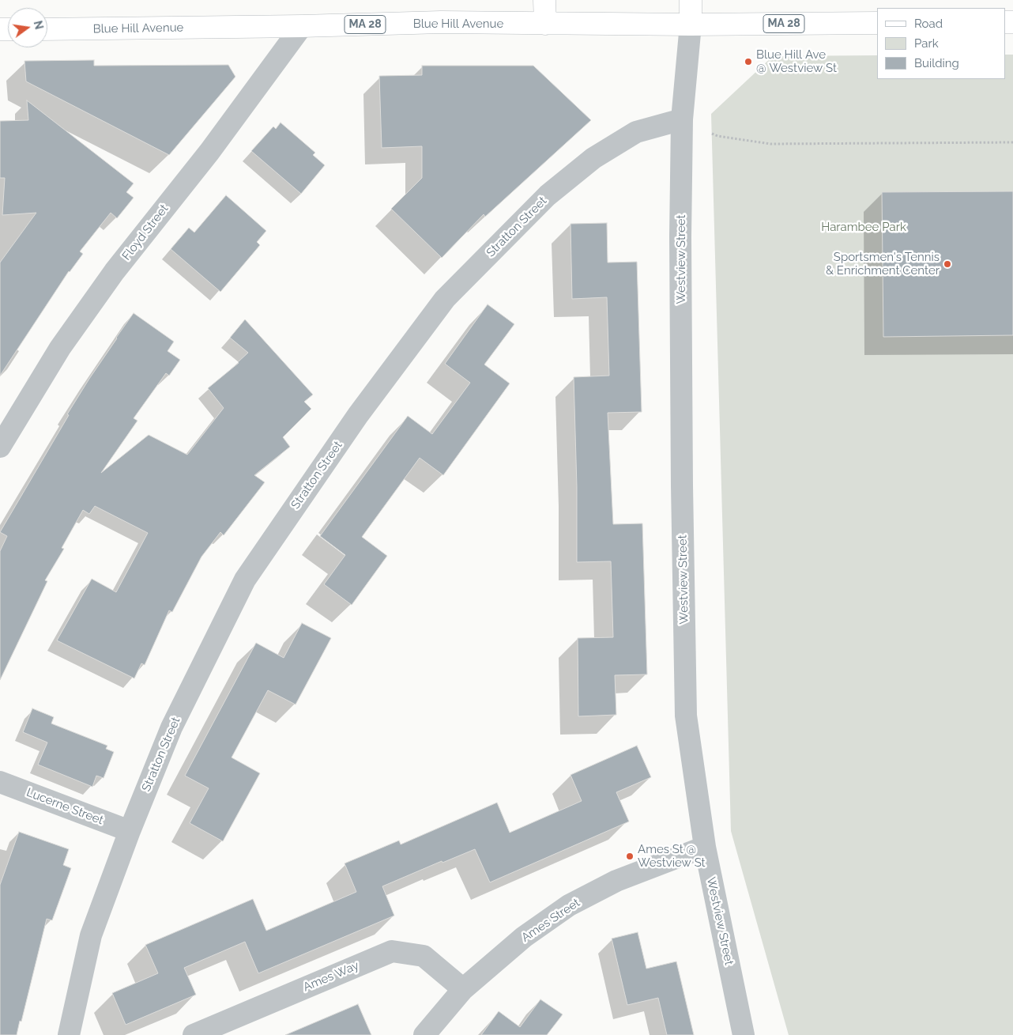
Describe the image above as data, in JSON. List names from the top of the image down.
{
  "streets": {
    "main road": ["Blue Hill Avenue", "MA 28"],
    "street": [
      "Stratton Street",
      "Floyd Street",
      "Westview Street",
      "Lucerne Street",
      "Ames Street",
      "Ames Way"
    ]
  },
  "crossings": [
    ["Blue Hill Avenue", "Floyd Street"],
    ["Stratton Street", "Westview Street"],
    ["Stratton Street", "Lucerne Street"],
    ["Westview Street", "Ames Street"],
    ["Ames Street", "Ames Way"]
  ],
  "parks": ["Harambee Park"],
  "places": ["Blue Hill Ave @ Westview St", "Sportsmen's Tennis & Enrichment Center", "Ames St @ Westview St"],
  "legend": ["Road", "Park", "Building"],
  "north": "right"
}
